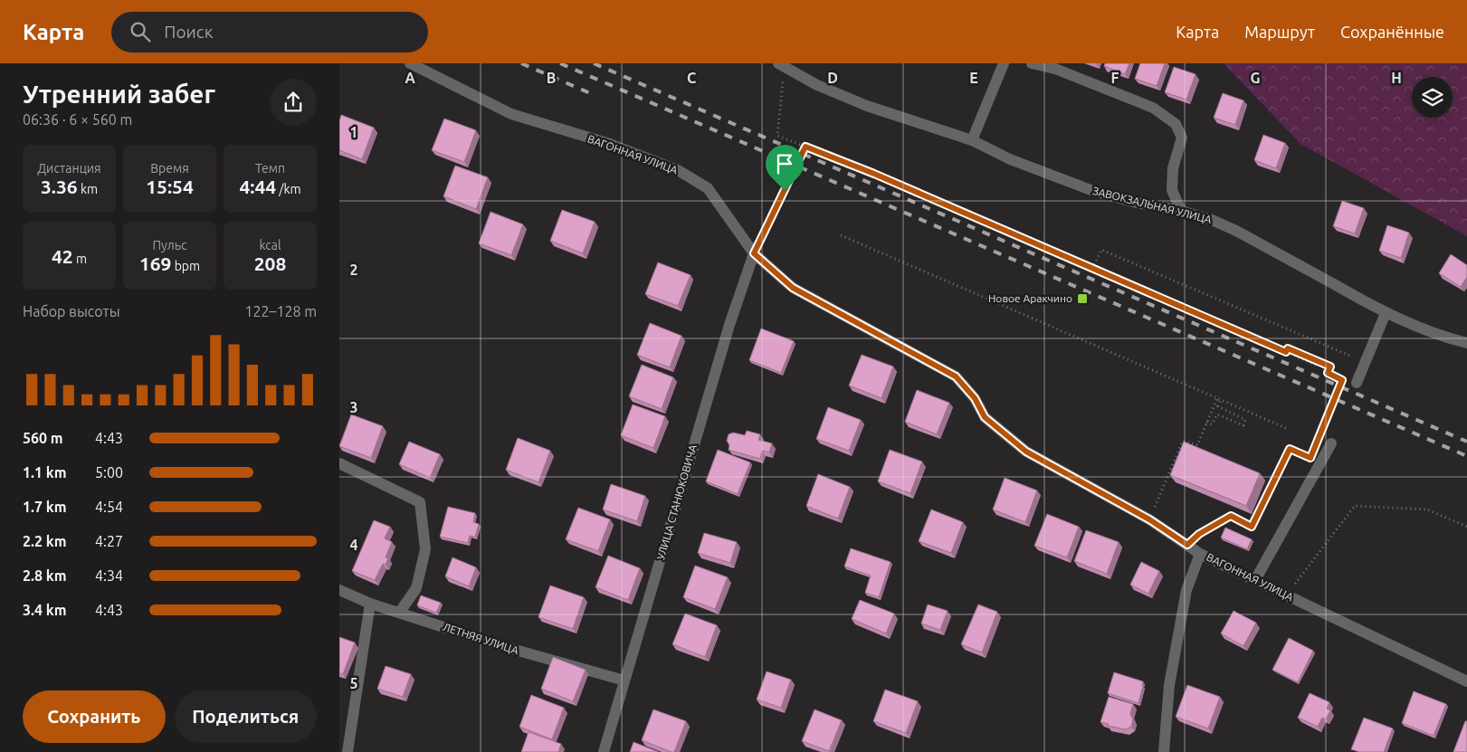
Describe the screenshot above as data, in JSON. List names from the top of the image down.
{
  "streets": {
    "street": [
      "ВАГОННАЯ УЛИЦА",
      "ЗАВОКЗАЛЬНАЯ УЛИЦА",
      "УЛИЦА СТАНЮКОВИЧА",
      "ЛЕТНЯЯ УЛИЦА"
    ]
  },
  "crossings": [
    ["ВАГОННАЯ УЛИЦА", "УЛИЦА СТАНЮКОВИЧА"],
    ["УЛИЦА СТАНЮКОВИЧА", "ЛЕТНЯЯ УЛИЦА"]
  ],
  "places": {
    "transit": ["Новое Аракчино"]
  },
  "page": {
    "header": "Карта",
    "search": "Поиск",
    "nav": ["Карта", "Маршрут", "Сохранённые"],
    "heading": ["Утренний забег", "06:36 · 6 × 560 m"],
    "stats": [
      ["Дистанция", "3.36 km"],
      ["Время", "15:54"],
      ["Темп", "4:44 /km"],
      ["42 m"],
      ["Пульс", "169 bpm"],
      ["kcal", "208"]
    ],
    "chart": ["Набор высоты", "122–128 m"],
    "list": [
      {
        "name": "560 m",
        "note": "4:43"
      },
      {
        "name": "1.1 km",
        "note": "5:00"
      },
      {
        "name": "1.7 km",
        "note": "4:54"
      },
      {
        "name": "2.2 km",
        "note": "4:27"
      },
      {
        "name": "2.8 km",
        "note": "4:34"
      },
      {
        "name": "3.4 km",
        "note": "4:43"
      }
    ],
    "buttons": ["Сохранить", "Поделиться"]
  },
  "grid": {
    "columns": [
      "A",
      "B",
      "C",
      "D",
      "E",
      "F",
      "G",
      "H"
    ],
    "rows": [
      "1",
      "2",
      "3",
      "4",
      "5"
    ]
  }
}
